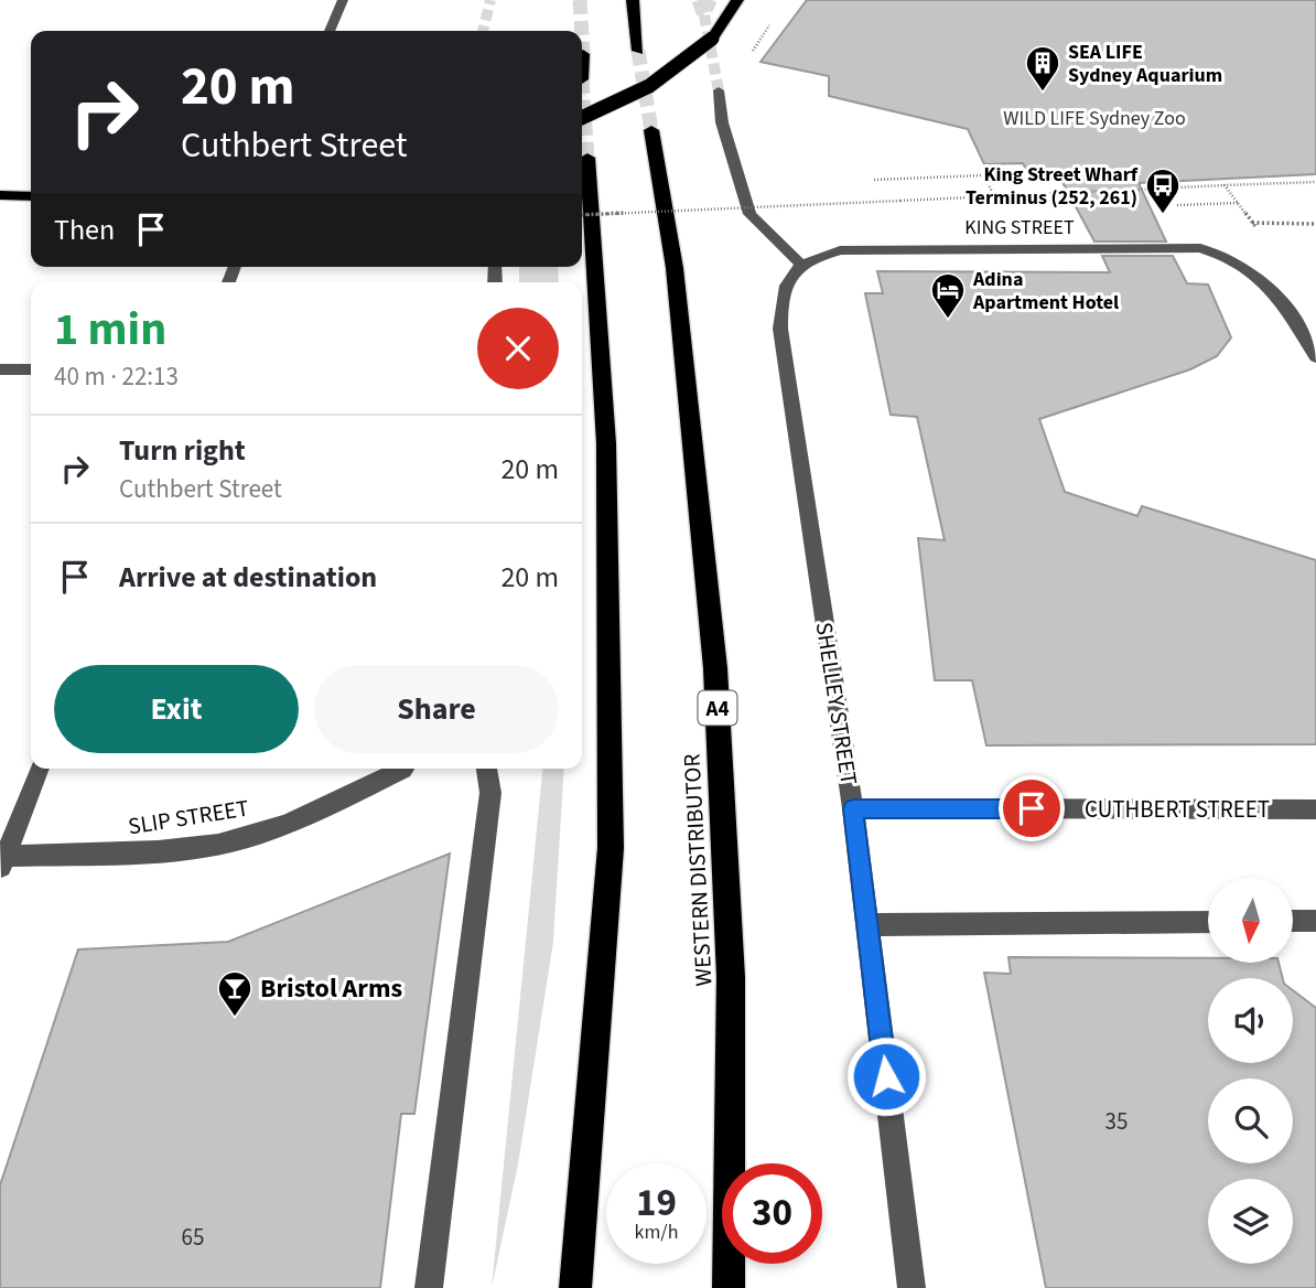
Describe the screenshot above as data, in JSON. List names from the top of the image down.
{
  "streets": {
    "highway": ["A4", "WESTERN DISTRIBUTOR"],
    "street": [
      "KING STREET",
      "SHELLEY STREET",
      "CUTHBERT STREET",
      "SLIP STREET"
    ]
  },
  "crossings": [
    ["KING STREET", "SHELLEY STREET"],
    ["SHELLEY STREET", "CUTHBERT STREET"]
  ],
  "parks": ["WILD LIFE Sydney Zoo"],
  "places": {
    "building": ["SEA LIFE Sydney Aquarium"],
    "bus stop": ["King Street Wharf Terminus (252, 261)"],
    "hotel": ["Adina Apartment Hotel"],
    "bar": ["Bristol Arms"]
  },
  "house_numbers": ["35", "65"],
  "north": "bottom",
  "page": {
    "turn": ["20 m", "Cuthbert Street"],
    "then": "Then",
    "heading": ["1 min", "40 m · 22:13"],
    "list": [
      {
        "name": "Turn right",
        "note": "Cuthbert Street",
        "value": "20 m"
      },
      {
        "name": "Arrive at destination",
        "value": "20 m"
      }
    ],
    "buttons": ["Exit", "Share"],
    "speed": "19 km/h",
    "limit": "30"
  }
}
